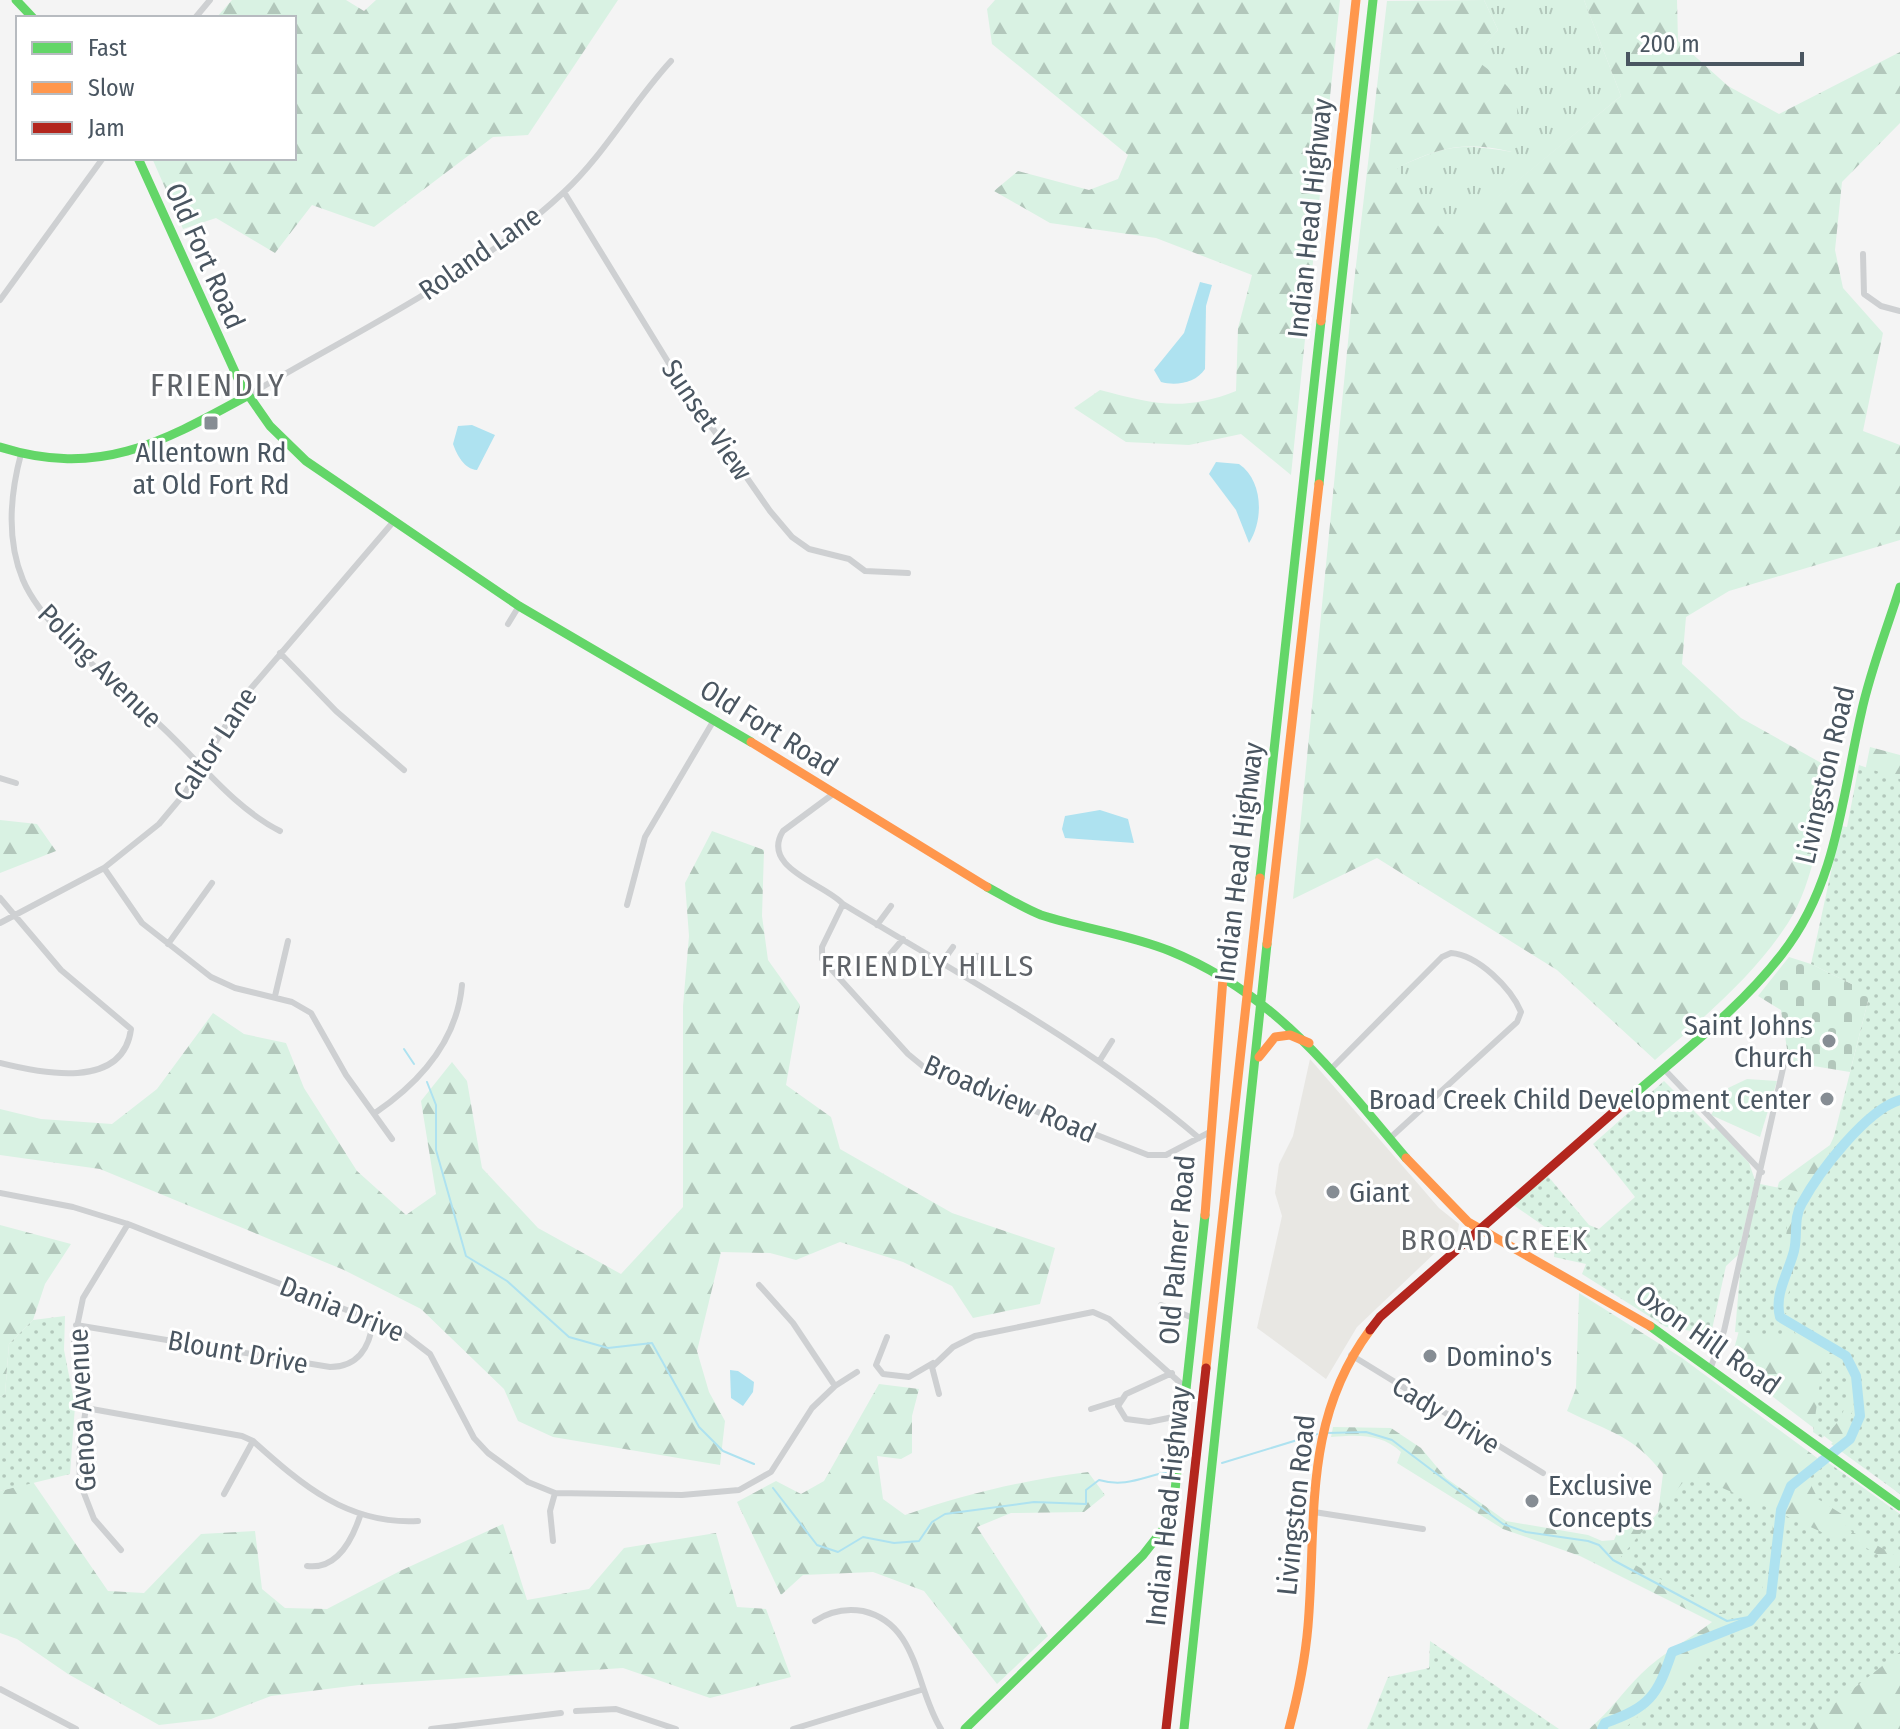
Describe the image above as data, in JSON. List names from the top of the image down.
{
  "streets": {
    "main road": [
      "Indian Head Highway",
      "Old Fort Road",
      "Livingston Road",
      "Old Palmer Road",
      "Oxon Hill Road"
    ],
    "street": [
      "Roland Lane",
      "Sunset View",
      "Poling Avenue",
      "Caltor Lane",
      "Broadview Road",
      "Dania Drive",
      "Blount Drive",
      "Genoa Avenue",
      "Cady Drive"
    ]
  },
  "crossings": [
    ["Indian Head Highway", "Old Fort Road"],
    ["Roland Lane", "Old Fort Road"],
    ["Roland Lane", "Sunset View"],
    ["Old Fort Road", "Caltor Lane"],
    ["Old Fort Road", "Livingston Road"],
    ["Old Fort Road", "Old Palmer Road"],
    ["Old Fort Road", "Oxon Hill Road"],
    ["Poling Avenue", "Caltor Lane"],
    ["Livingston Road", "Oxon Hill Road"],
    ["Livingston Road", "Cady Drive"],
    ["Broadview Road", "Old Palmer Road"],
    ["Dania Drive", "Blount Drive"],
    ["Dania Drive", "Genoa Avenue"],
    ["Blount Drive", "Genoa Avenue"]
  ],
  "districts": ["FRIENDLY", "FRIENDLY HILLS", "BROAD CREEK"],
  "places": {
    "transit": ["Allentown Rd at Old Fort Rd"],
    "other": [
      "Saint Johns Church",
      "Broad Creek Child Development Center",
      "Giant",
      "Domino's",
      "Exclusive Concepts"
    ]
  },
  "legend": ["Fast", "Slow", "Jam"],
  "scale_bar": "200 m"
}
